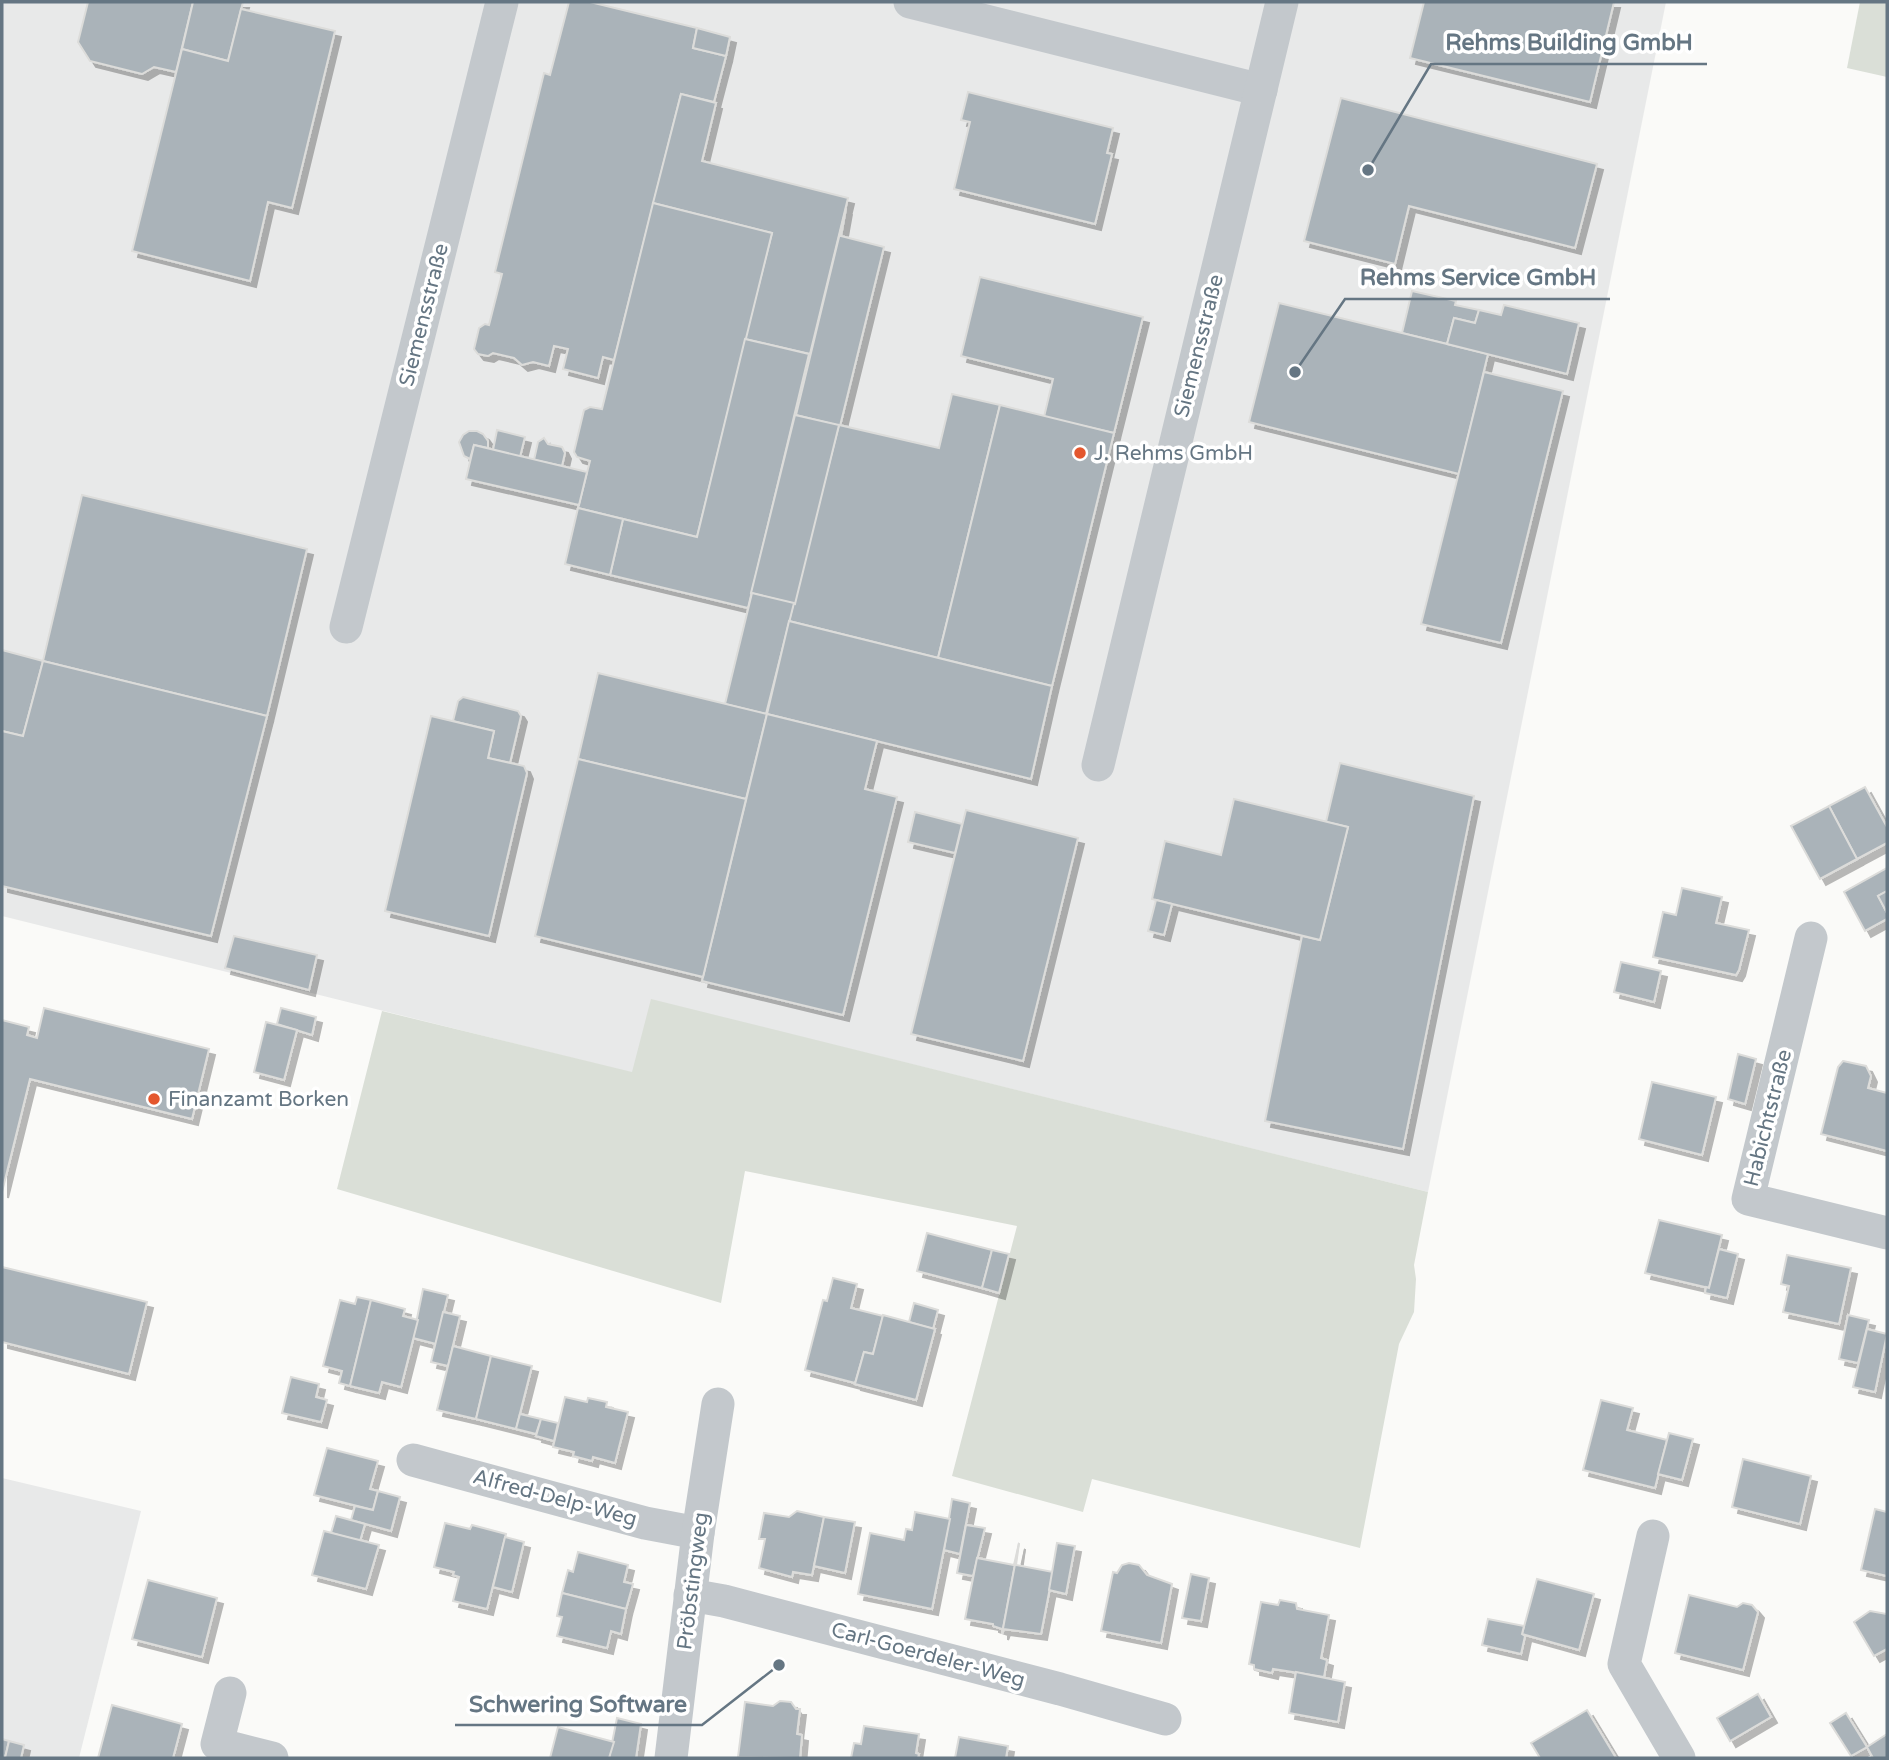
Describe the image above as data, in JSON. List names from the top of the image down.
{
  "streets": {
    "street": [
      "Siemensstraße",
      "Habichtstraße",
      "Alfred-Delp-Weg",
      "Pröbstingweg",
      "Carl-Goerdeler-Weg"
    ]
  },
  "crossings": [
    ["Alfred-Delp-Weg", "Pröbstingweg"],
    ["Pröbstingweg", "Carl-Goerdeler-Weg"]
  ],
  "places": [
    "Rehms Building GmbH",
    "Rehms Service GmbH",
    "J. Rehms GmbH",
    "Finanzamt Borken",
    "Schwering Software"
  ]
}
